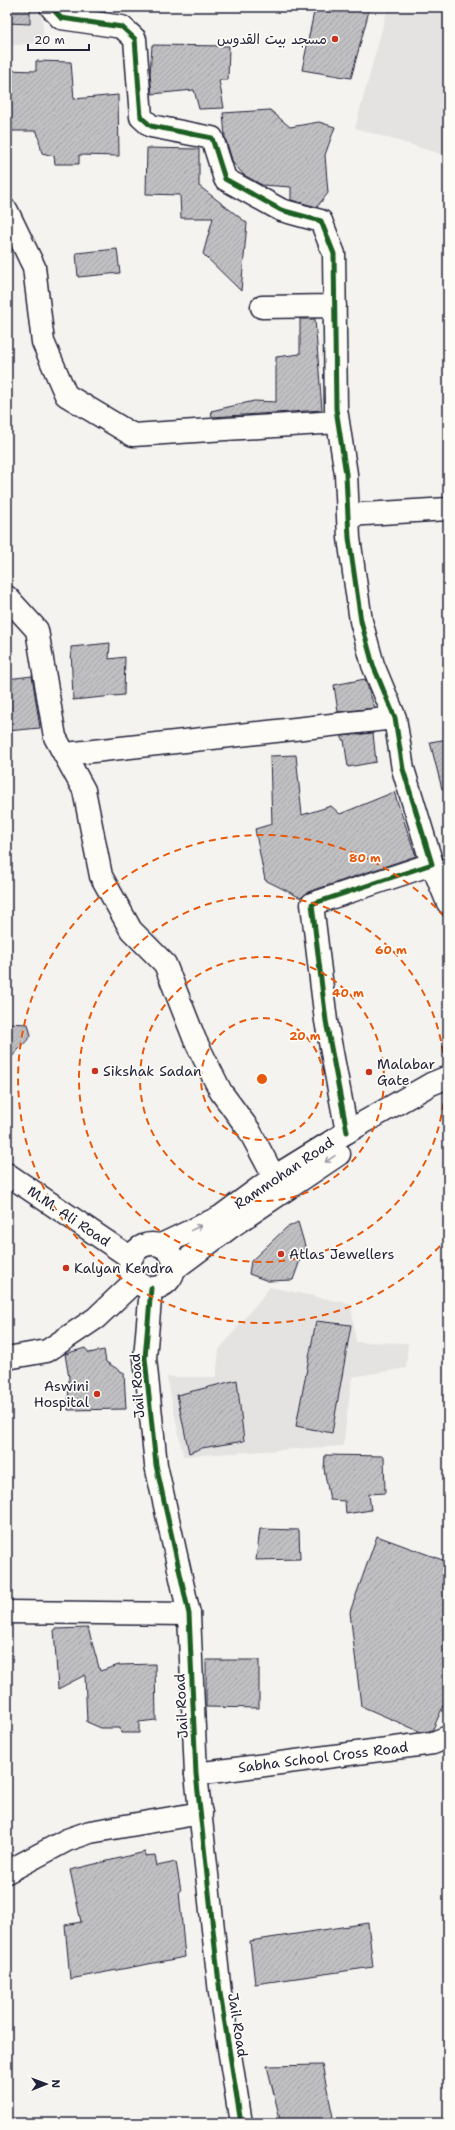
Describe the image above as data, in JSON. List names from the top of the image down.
{
  "streets": {
    "street": [
      "Rammohan Road",
      "M.M. Ali Road",
      "Jail Road",
      "Sabha School Cross Road"
    ]
  },
  "crossings": [
    ["Rammohan Road", "M.M. Ali Road"],
    ["Rammohan Road", "Jail Road"],
    ["M.M. Ali Road", "Jail Road"],
    ["Jail Road", "Sabha School Cross Road"]
  ],
  "places": [
    "مسجد بیت القدوس",
    "Sikshak Sadan",
    "Malabar Gate",
    "Atlas Jewellers",
    "Kalyan Kendra",
    "Aswini Hospital"
  ],
  "scale_bar": "20 m",
  "north": "right",
  "rings": [
    "80 m",
    "60 m",
    "40 m",
    "20 m"
  ]
}
